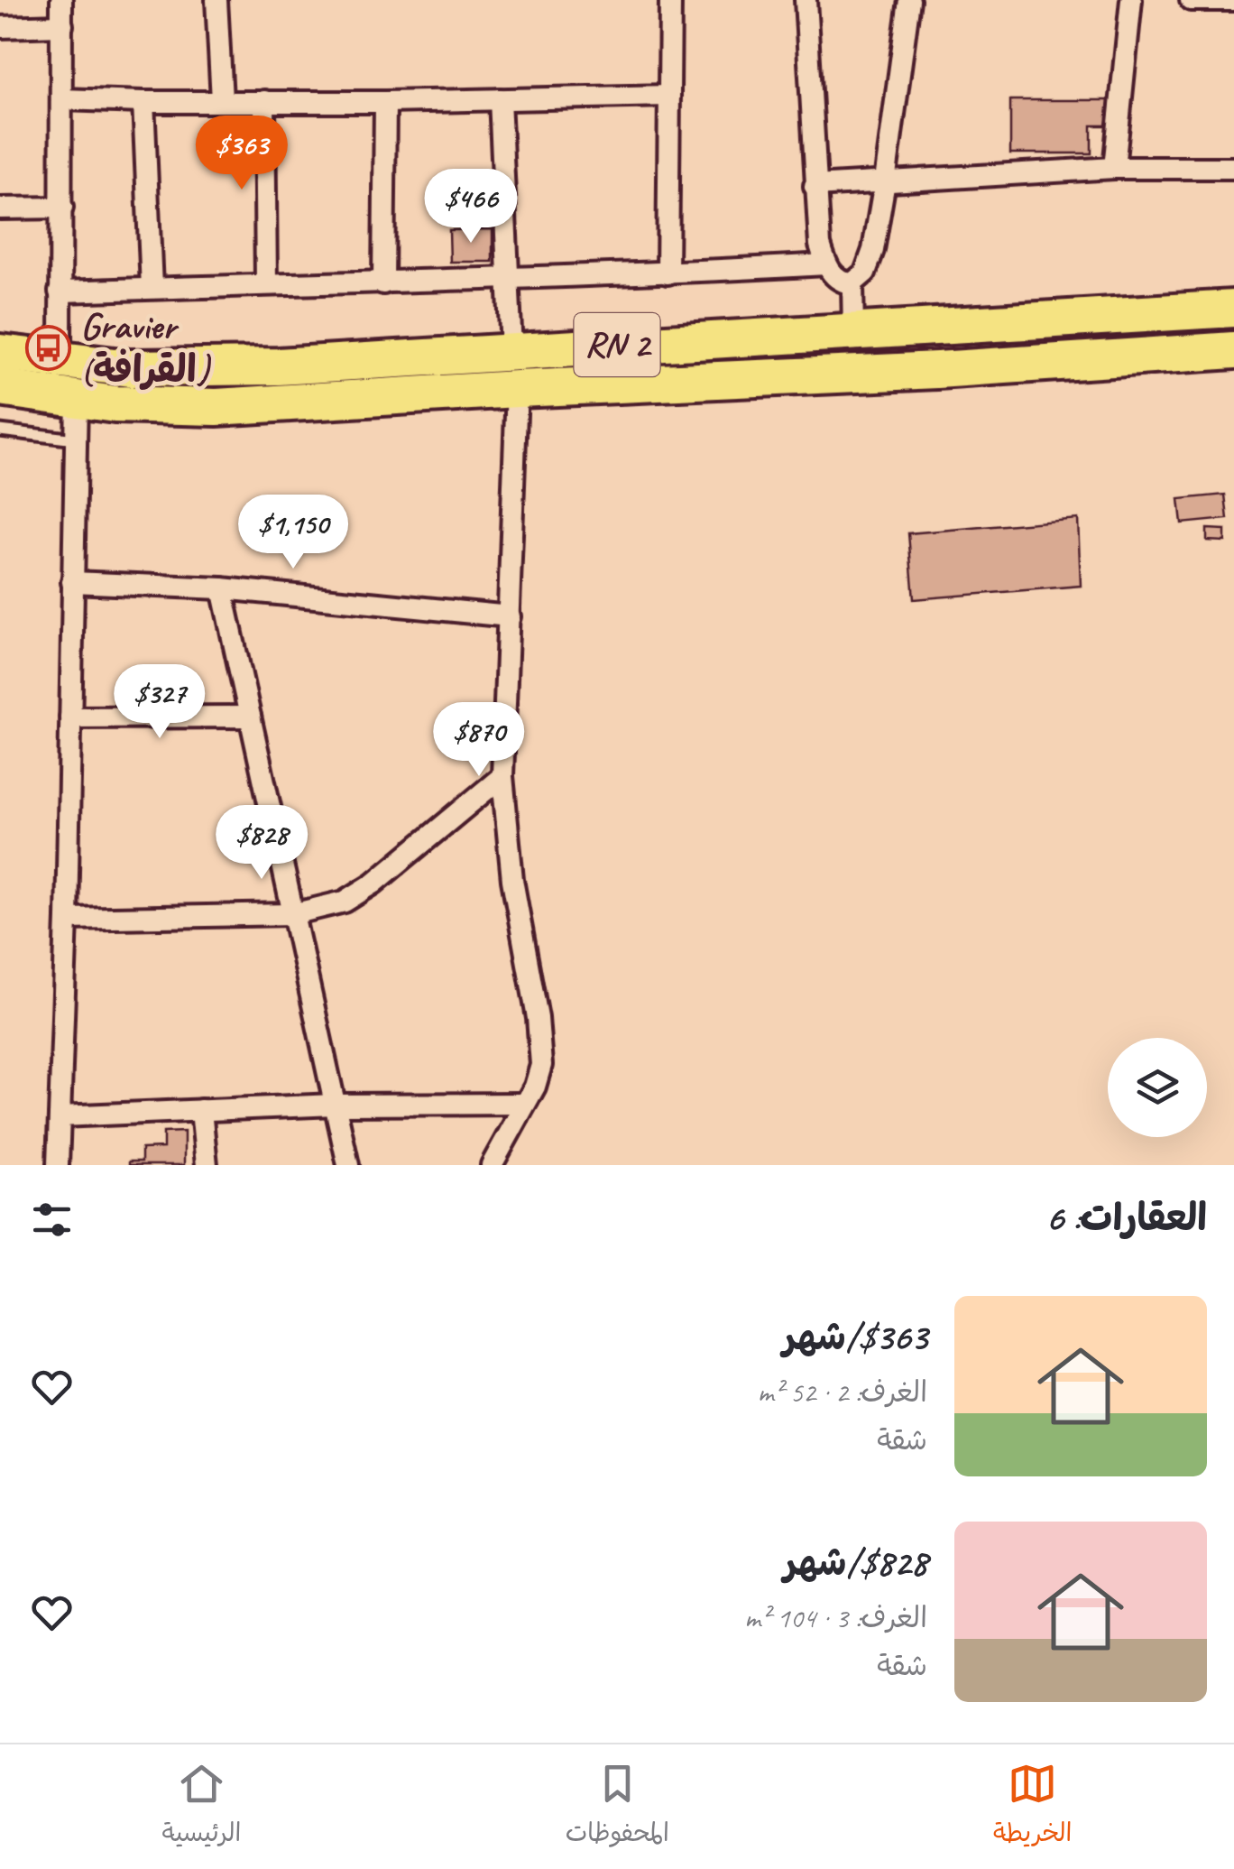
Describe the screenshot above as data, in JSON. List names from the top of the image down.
{
  "streets": {
    "highway": ["RN 2"]
  },
  "places": {
    "bus stop": ["Gravier (القرافة)"]
  },
  "page": {
    "price": [
      "$363",
      "$466",
      "$1,150",
      "$327",
      "$870",
      "$828"
    ],
    "heading": "العقارات: 6",
    "list": [
      {
        "name": "$363/شهر",
        "note": "الغرف: 2 · 52 m² · شقة"
      },
      {
        "name": "$828/شهر",
        "note": "الغرف: 3 · 104 m² · شقة"
      }
    ],
    "tabs": ["الخريطة", "المحفوظات", "الرئيسية"]
  }
}
